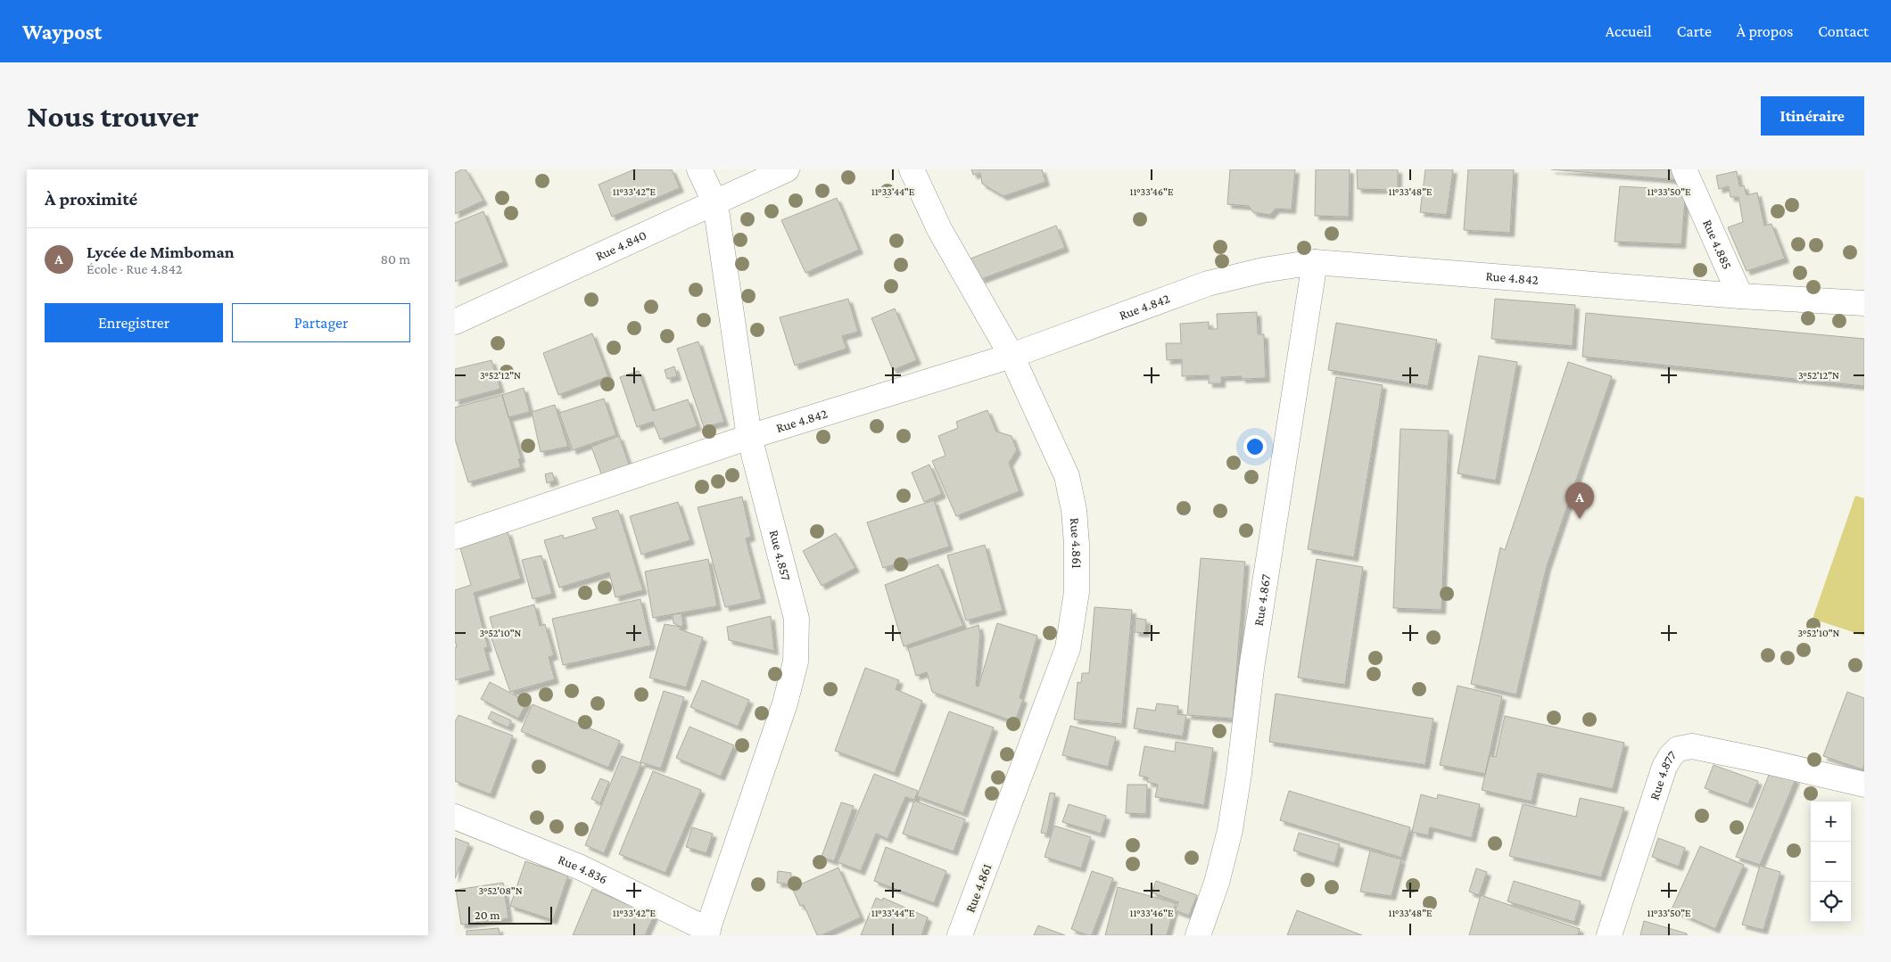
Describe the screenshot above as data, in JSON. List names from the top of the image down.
{
  "streets": {
    "street": [
      "Rue 4.885",
      "Rue 4.840",
      "Rue 4.842",
      "Rue 4.861",
      "Rue 4.857",
      "Rue 4.867",
      "Rue 4.877",
      "Rue 4.836"
    ]
  },
  "crossings": [
    ["Rue 4.885", "Rue 4.842"],
    ["Rue 4.840", "Rue 4.857"],
    ["Rue 4.842", "Rue 4.861"],
    ["Rue 4.842", "Rue 4.857"],
    ["Rue 4.842", "Rue 4.867"],
    ["Rue 4.857", "Rue 4.836"]
  ],
  "scale_bar": "20 m",
  "page": {
    "header": "Waypost",
    "nav": [
      "Accueil",
      "Carte",
      "À propos",
      "Contact"
    ],
    "buttons": [
      "Itinéraire",
      ["Enregistrer", "Partager"]
    ],
    "title": "Nous trouver",
    "heading": "À proximité",
    "list": [
      {
        "mark": "A",
        "name": "Lycée de Mimboman",
        "note": "École · Rue 4.842",
        "value": "80 m"
      }
    ],
    "pins": "A",
    "map_buttons": ["+", "−"],
    "scale": "20 m"
  },
  "coordinates": [
    "11°33'42\"E",
    "11°33'44\"E",
    "11°33'46\"E",
    "11°33'48\"E",
    "11°33'50\"E",
    "3°52'12\"N",
    "3°52'10\"N",
    "3°52'08\"N"
  ]
}
